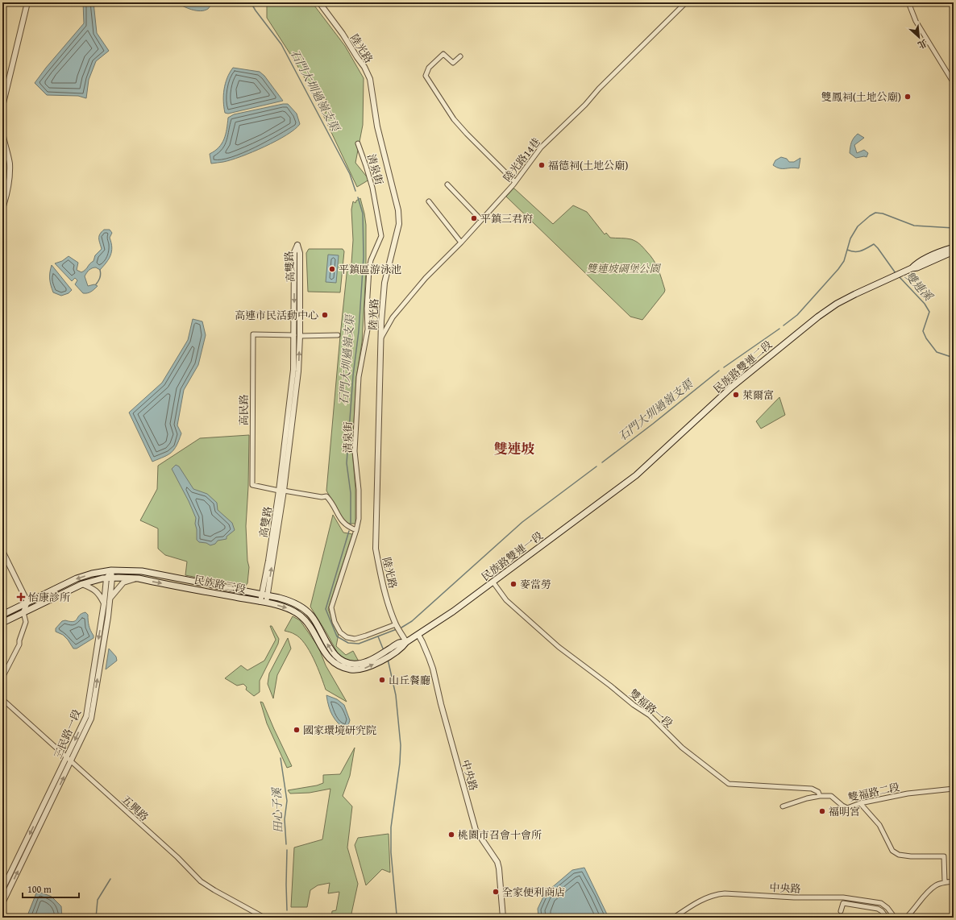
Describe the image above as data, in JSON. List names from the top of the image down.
{
  "streets": {
    "main road": ["民族路雙連二段", "民族路雙連一段", "民族路三段"],
    "street": [
      "陸光路",
      "陸光路14巷",
      "清泉街",
      "高雙路",
      "高民路",
      "雙福路一段",
      "三民路一段",
      "中央路",
      "雙福路二段",
      "五興路"
    ]
  },
  "crossings": [
    ["陸光路", "陸光路14巷"],
    ["陸光路", "清泉街"],
    ["陸光路", "民族路三段"],
    ["高雙路", "高民路"],
    ["高雙路", "民族路三段"],
    ["民族路雙連二段", "民族路雙連一段"],
    ["民族路雙連一段", "民族路三段"],
    ["民族路雙連一段", "雙福路一段"],
    ["民族路雙連一段", "中央路"],
    ["民族路三段", "三民路一段"],
    ["民族路三段", "中央路"],
    ["雙福路一段", "雙福路二段"],
    ["三民路一段", "五興路"]
  ],
  "districts": ["雙連坡"],
  "water": ["石門大圳過嶺支渠", "雙連溪", "田心子溪"],
  "parks": ["雙連坡碉堡公園"],
  "places": {
    "other": [
      "雙鳳祠(土地公廟)",
      "福德祠(土地公廟)",
      "平鎮三君府",
      "平鎮區游泳池",
      "高連市民活動中心",
      "萊爾富",
      "麥當勞",
      "山丘餐廳",
      "國家環境研究院",
      "福明宮",
      "桃園市召會十會所",
      "全家便利商店"
    ],
    "health": ["怡康診所"]
  },
  "scale_bar": "100 m",
  "north": "bottom right"
}
